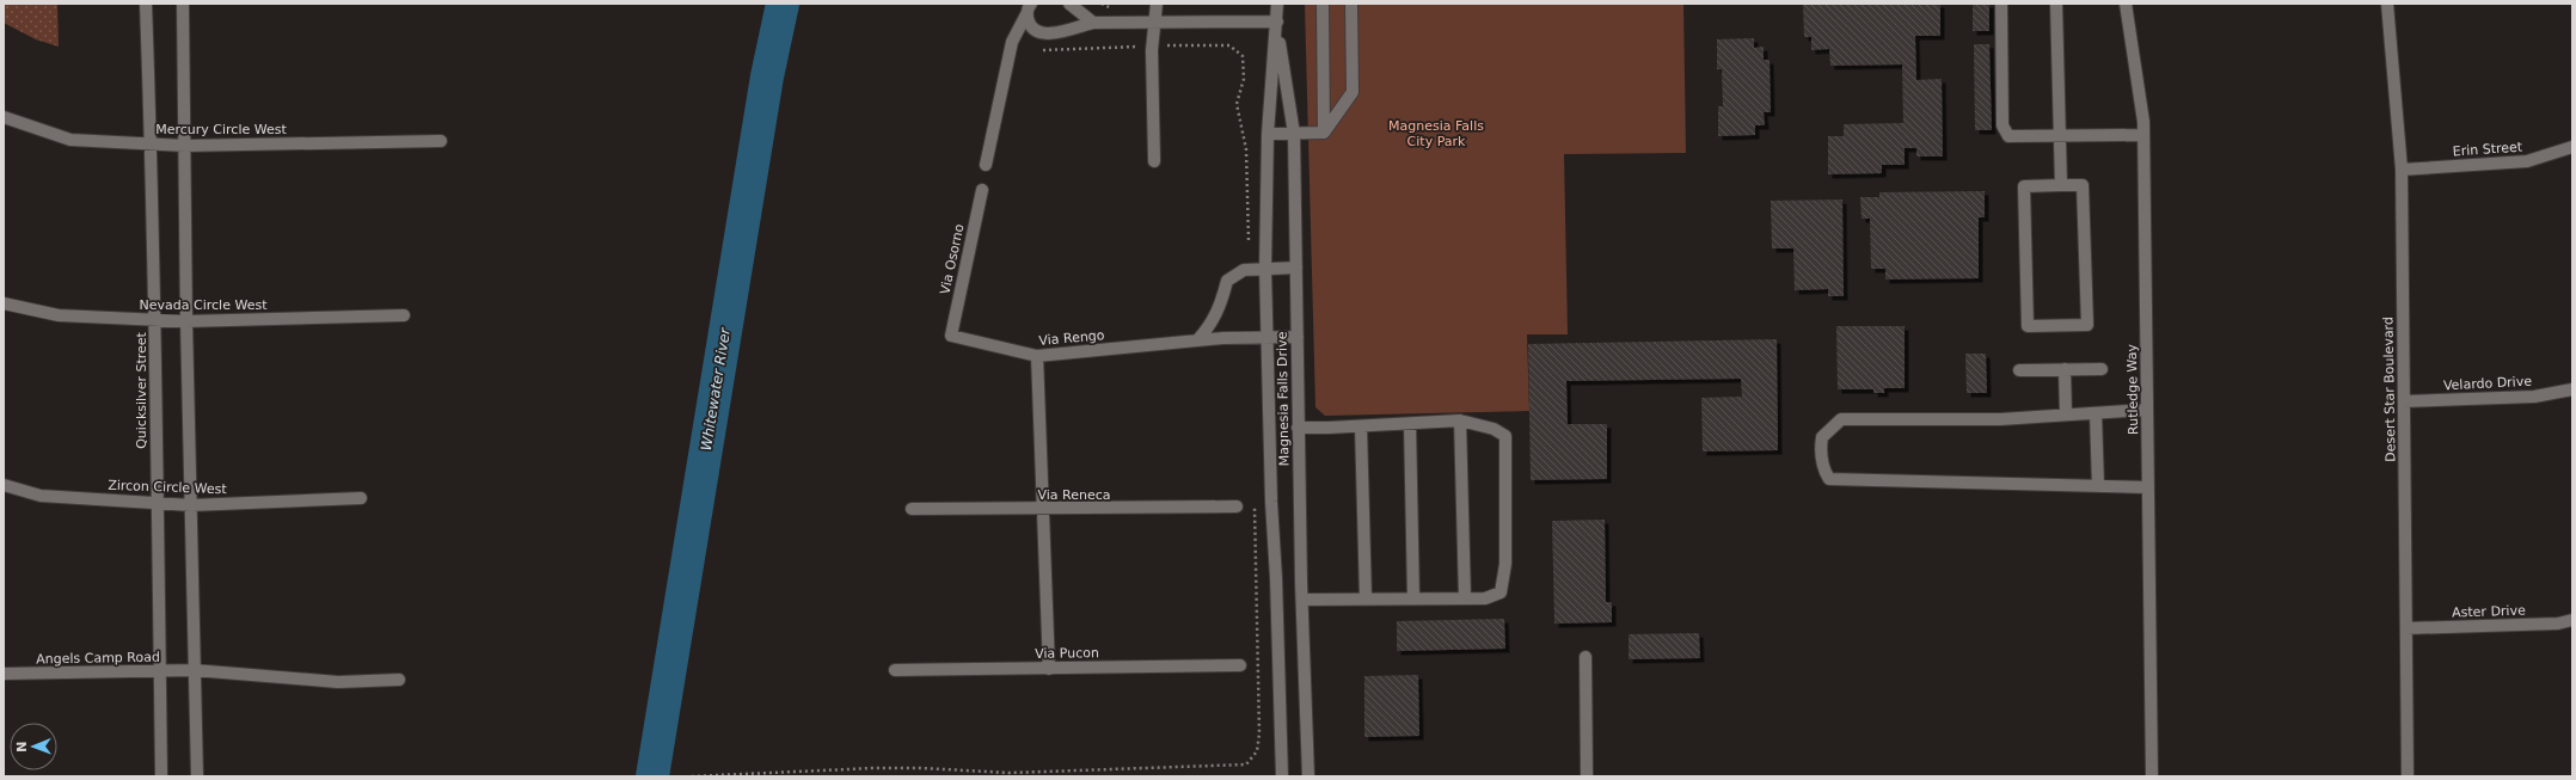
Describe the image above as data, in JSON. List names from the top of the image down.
{
  "streets": {
    "street": [
      "Mercury Circle West",
      "Erin Street",
      "Via Osorno",
      "Nevada Circle West",
      "Via Rengo",
      "Velardo Drive",
      "Rutledge Way",
      "Desert Star Boulevard",
      "Quicksilver Street",
      "Magnesia Falls Drive",
      "Zircon Circle West",
      "Via Reneca",
      "Aster Drive",
      "Via Pucon",
      "Angels Camp Road"
    ]
  },
  "crossings": [
    ["Mercury Circle West", "Quicksilver Street"],
    ["Erin Street", "Desert Star Boulevard"],
    ["Via Osorno", "Via Rengo"],
    ["Nevada Circle West", "Quicksilver Street"],
    ["Via Rengo", "Magnesia Falls Drive"],
    ["Velardo Drive", "Desert Star Boulevard"],
    ["Desert Star Boulevard", "Aster Drive"],
    ["Quicksilver Street", "Zircon Circle West"],
    ["Quicksilver Street", "Angels Camp Road"]
  ],
  "water": ["Whitewater River"],
  "parks": ["Magnesia Falls City Park"],
  "north": "left"
}
